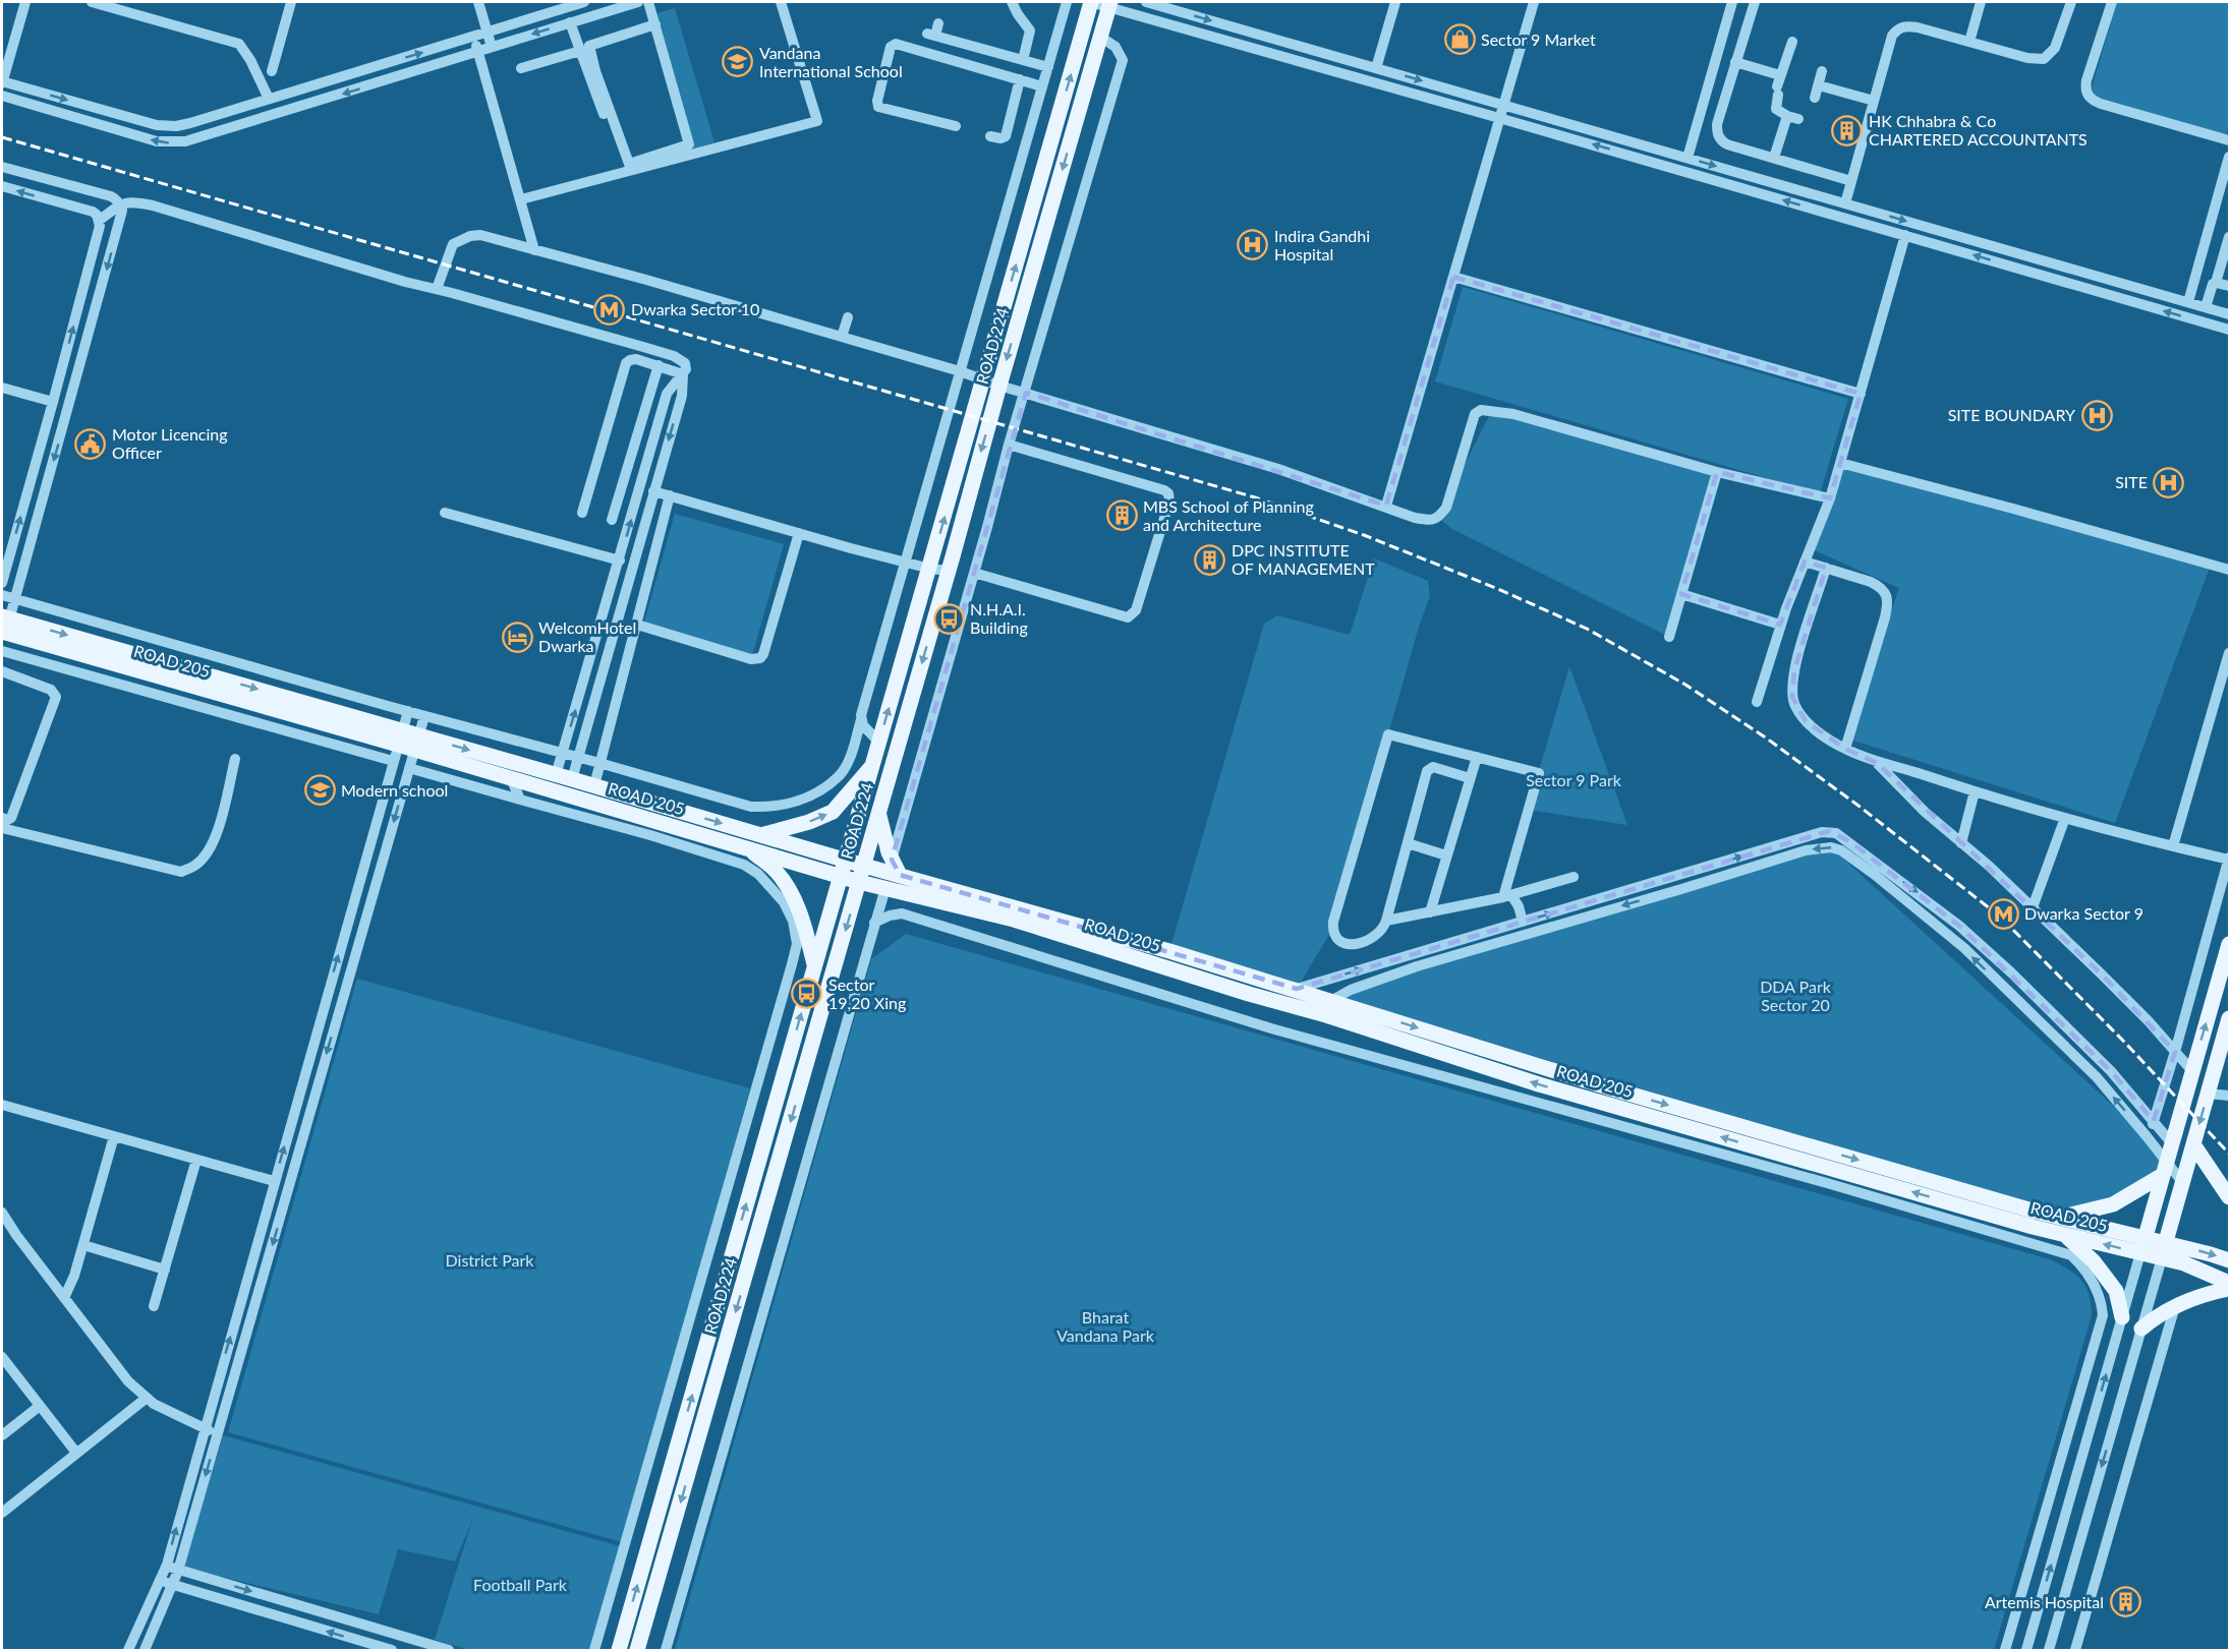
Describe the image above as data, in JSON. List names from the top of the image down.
{
  "streets": {
    "main road": ["ROAD 224", "ROAD 205"]
  },
  "crossings": [
    ["ROAD 224", "ROAD 205"]
  ],
  "parks": [
    "Sector 9 Park",
    "DDA Park Sector 20",
    "District Park",
    "Bharat Vandana Park",
    "Football Park"
  ],
  "places": {
    "shop": ["Sector 9 Market"],
    "school or university": ["Vandana International School", "Modern school"],
    "building": [
      "HK Chhabra & Co CHARTERED ACCOUNTANTS",
      "MBS School of Planning and Architecture",
      "DPC INSTITUTE OF MANAGEMENT",
      "Artemis Hospital"
    ],
    "hospital": ["Indira Gandhi Hospital", "SITE BOUNDARY", "SITE"],
    "metro station": ["Dwarka Sector 10", "Dwarka Sector 9"],
    "public building": ["Motor Licencing Officer"],
    "bus stop": ["N.H.A.I. Building", "Sector 19,20 Xing"],
    "hotel": ["WelcomHotel Dwarka"]
  }
}
